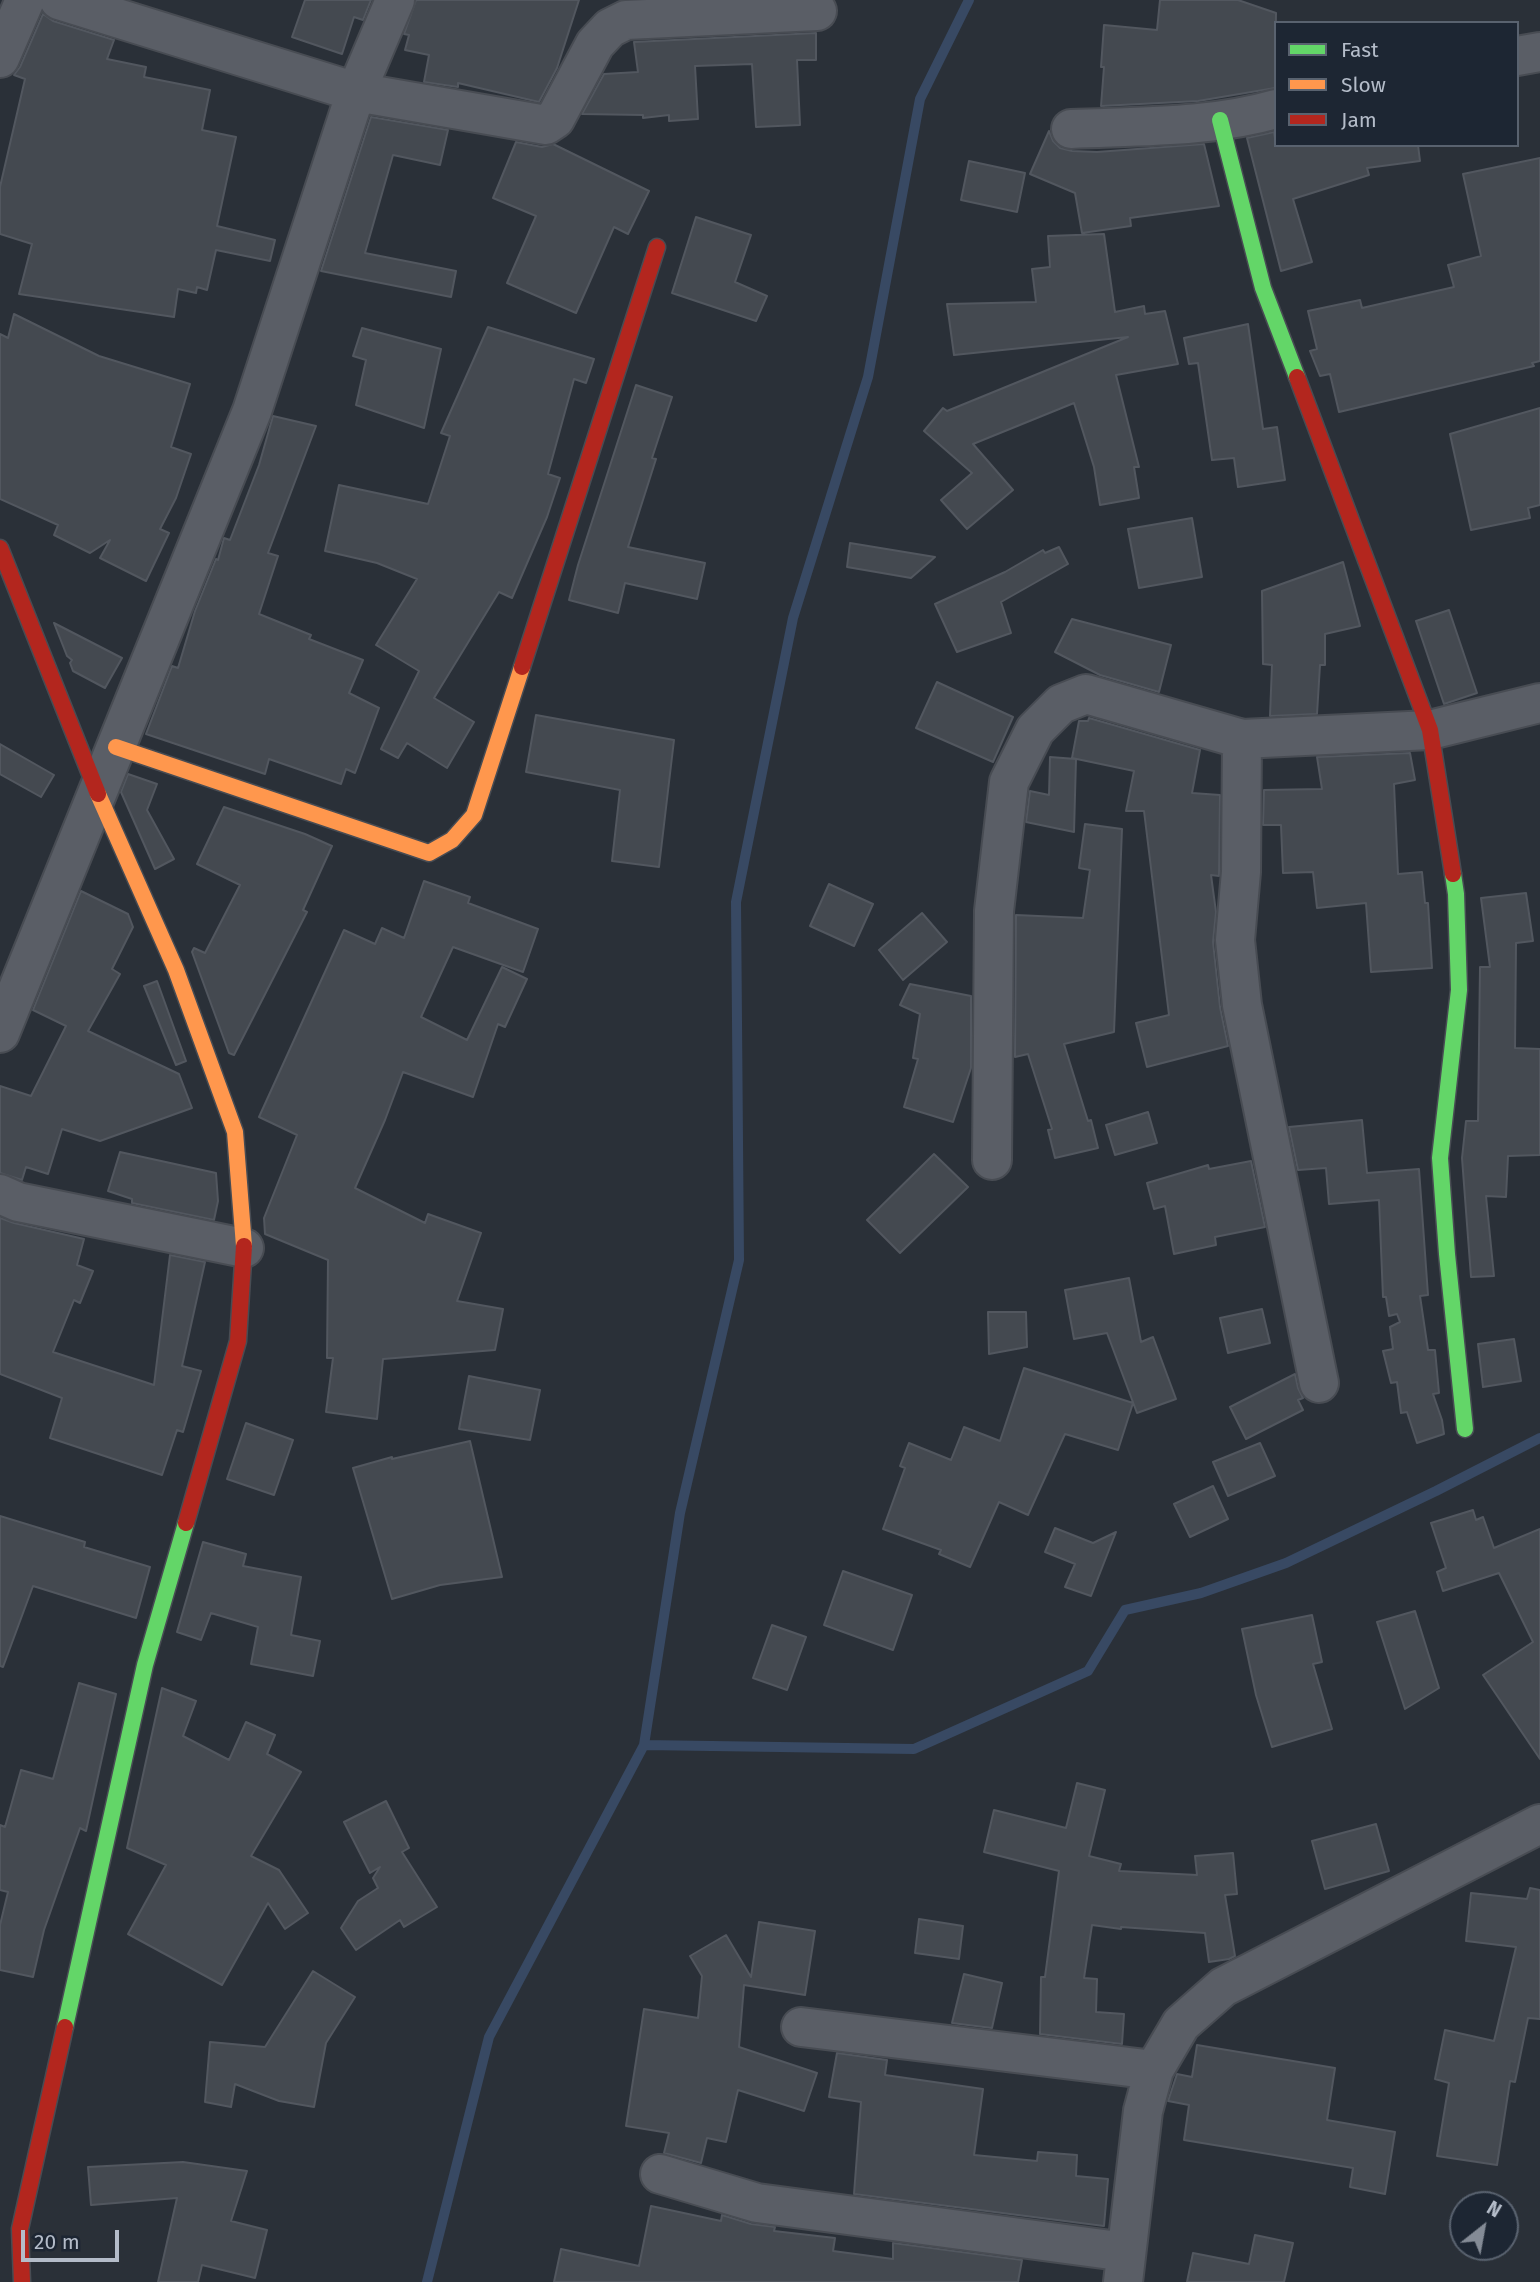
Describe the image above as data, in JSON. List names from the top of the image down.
{
  "legend": ["Fast", "Slow", "Jam"],
  "scale_bar": "20 m",
  "north": "top right"
}
